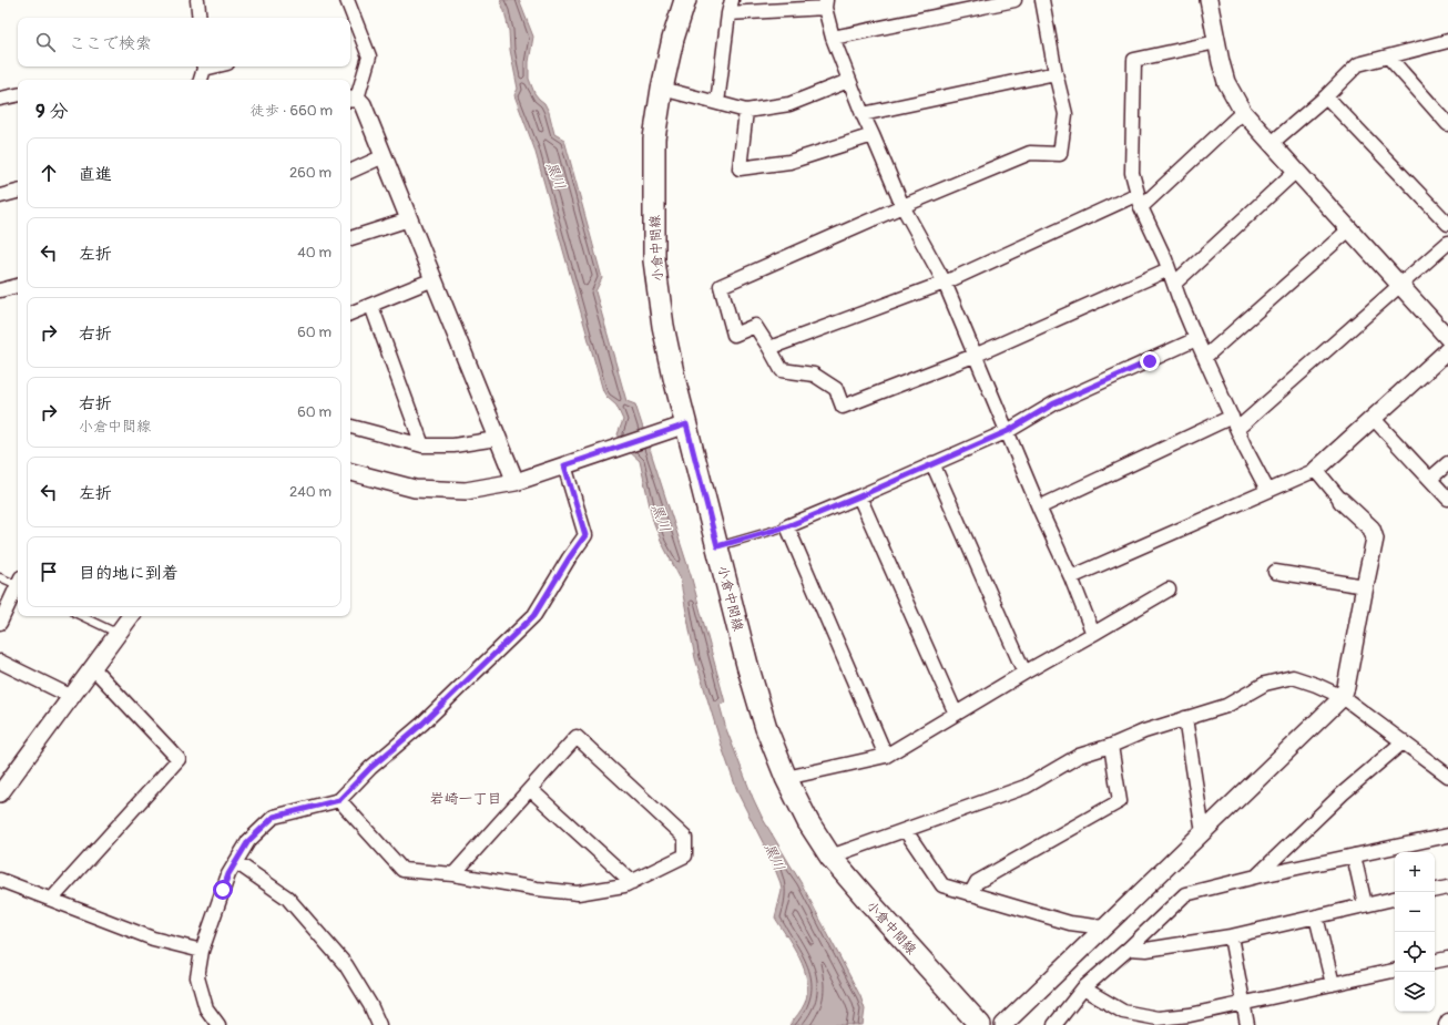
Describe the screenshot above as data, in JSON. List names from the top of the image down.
{
  "streets": {
    "main road": ["小倉中間線"]
  },
  "districts": ["岩崎一丁目"],
  "water": ["黒川"],
  "page": {
    "search": "ここで検索",
    "heading": ["9 分", "徒歩 · 660 m"],
    "list": [
      ["直進", "260 m"],
      ["左折", "40 m"],
      ["右折", "60 m"],
      ["右折", "小倉中間線", "60 m"],
      ["左折", "240 m"],
      "目的地に到着"
    ],
    "map_buttons": ["+", "−"]
  }
}
